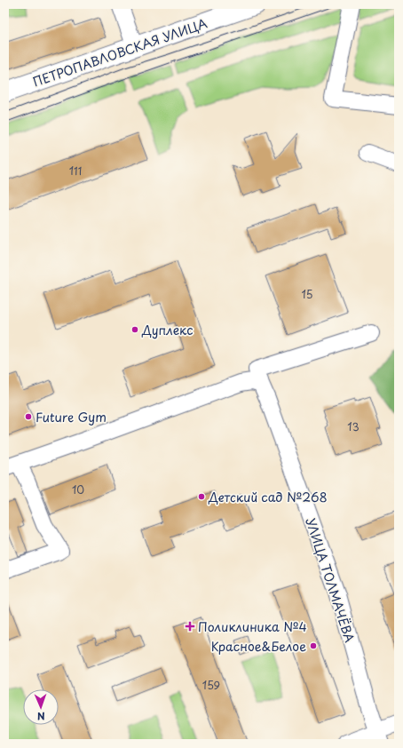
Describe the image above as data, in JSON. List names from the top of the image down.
{
  "streets": {
    "street": ["ПЕТРОПАВЛОВСКАЯ УЛИЦА", "УЛИЦА ТОЛМАЧЁВА"]
  },
  "places": {
    "other": [
      "Дуплекс",
      "Future Gym",
      "Детский сад №268",
      "Красное&Белое"
    ],
    "health": ["Поликлиника №4"]
  },
  "house_numbers": [
    "111",
    "15",
    "13",
    "10",
    "159"
  ],
  "north": "bottom"
}
